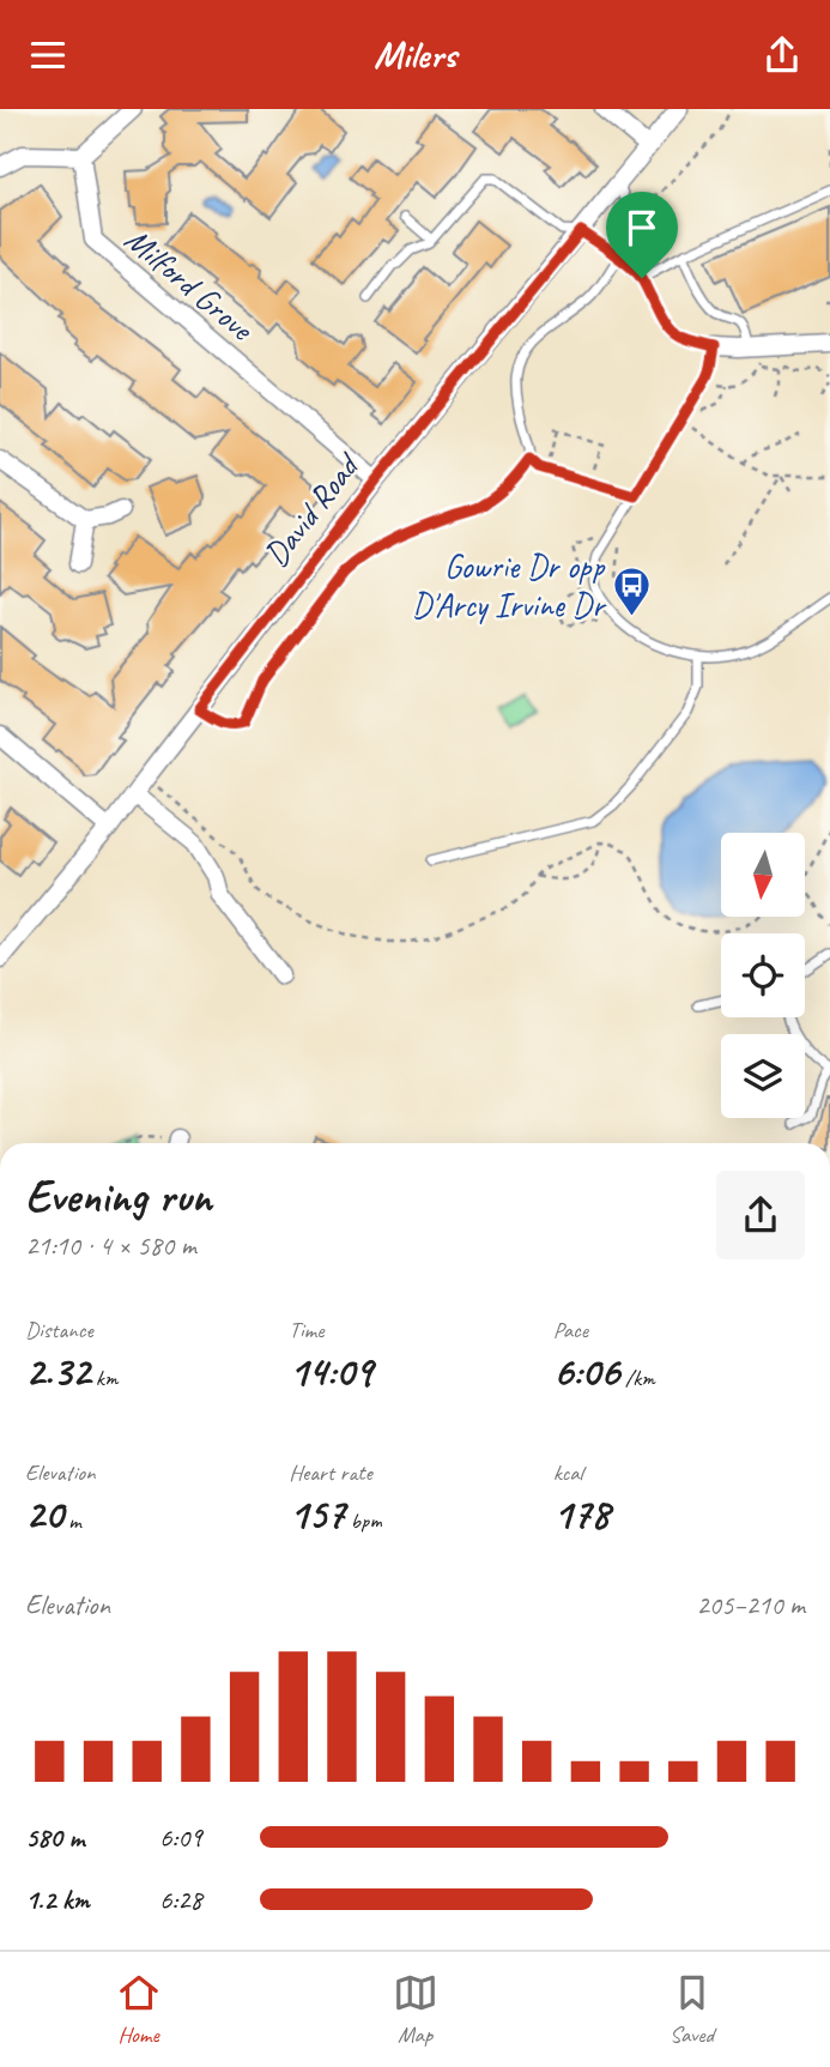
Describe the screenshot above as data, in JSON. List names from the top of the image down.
{
  "streets": {
    "street": ["Milford Grove", "David Road"]
  },
  "crossings": [
    ["Milford Grove", "David Road"]
  ],
  "places": {
    "bus stop": ["Gowrie Dr opp D'Arcy Irvine Dr"]
  },
  "north": "bottom",
  "page": {
    "header": "Milers",
    "heading": ["Evening run", "21:10 · 4 × 580 m"],
    "stats": [
      ["Distance", "2.32 km"],
      ["Time", "14:09"],
      ["Pace", "6:06 /km"],
      ["Elevation", "20 m"],
      ["Heart rate", "157 bpm"],
      ["kcal", "178"]
    ],
    "chart": ["Elevation", "205–210 m"],
    "list": [
      {
        "name": "580 m",
        "note": "6:09"
      },
      {
        "name": "1.2 km",
        "note": "6:28"
      }
    ],
    "tabs": ["Home", "Map", "Saved"]
  }
}
